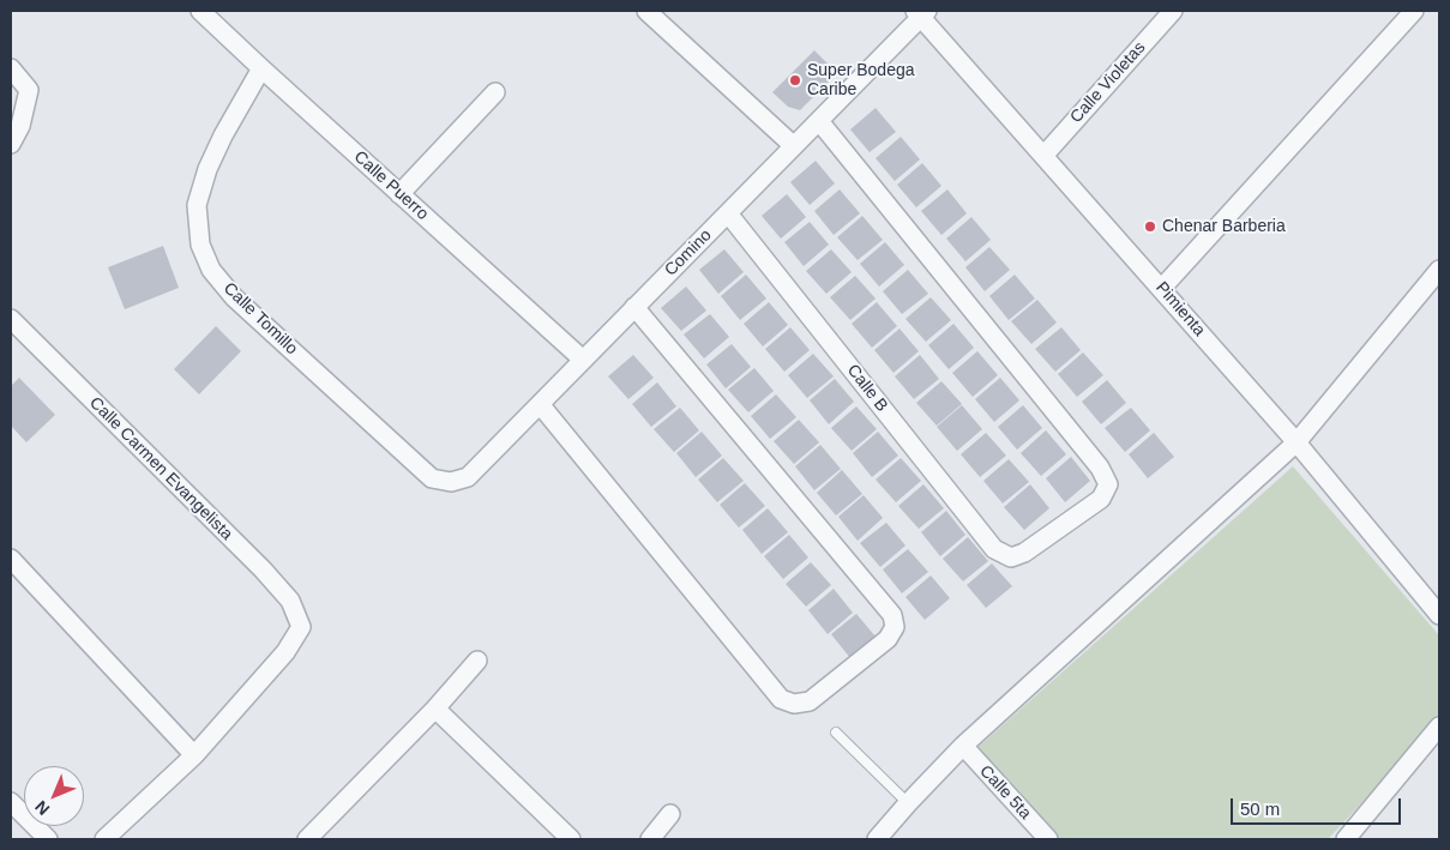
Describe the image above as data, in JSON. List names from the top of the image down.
{
  "streets": {
    "street": [
      "Calle Violetas",
      "Calle Puerro",
      "Comino",
      "Pimienta",
      "Calle Tomillo",
      "Calle B",
      "Calle Carmen Evangelista",
      "Calle 5ta"
    ]
  },
  "crossings": [
    ["Calle Violetas", "Pimienta"],
    ["Calle Puerro", "Comino"],
    ["Calle Puerro", "Calle Tomillo"],
    ["Comino", "Pimienta"],
    ["Comino", "Calle Tomillo"],
    ["Comino", "Calle B"]
  ],
  "places": ["Super Bodega Caribe", "Chenar Barberia"],
  "scale_bar": "50 m",
  "north": "bottom left"
}
